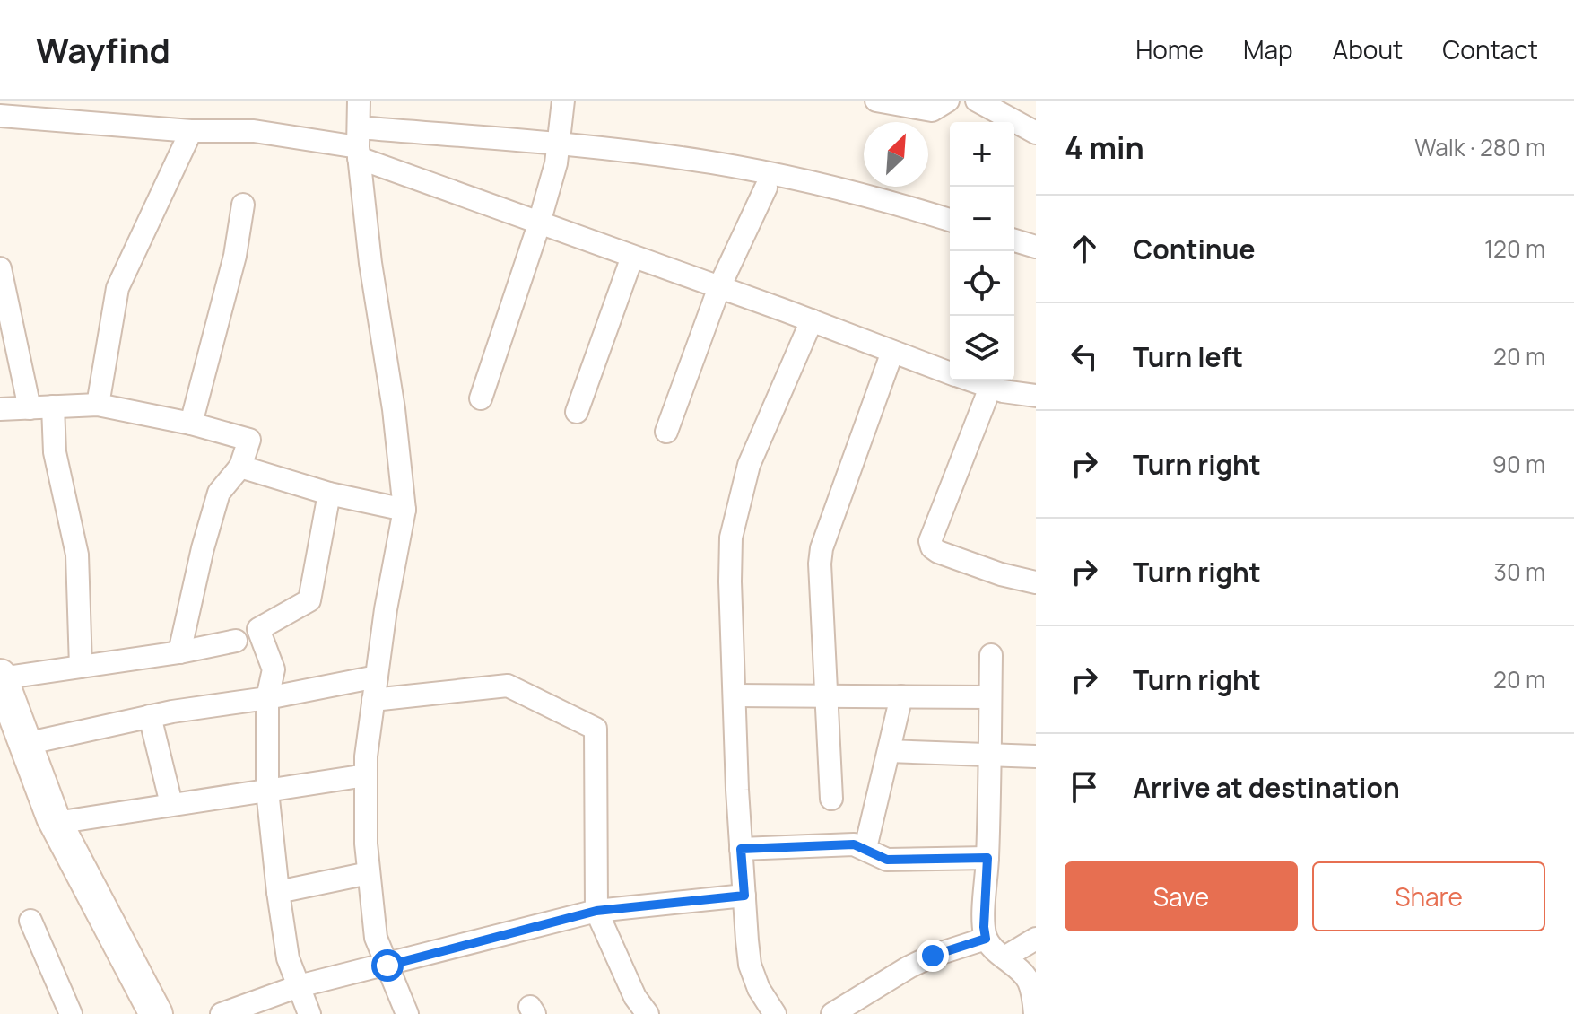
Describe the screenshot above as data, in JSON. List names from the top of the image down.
{
  "north": "top right",
  "page": {
    "header": "Wayfind",
    "nav": [
      "Home",
      "Map",
      "About",
      "Contact"
    ],
    "heading": ["4 min", "Walk · 280 m"],
    "map_buttons": ["+", "−"],
    "list": [
      ["Continue", "120 m"],
      ["Turn left", "20 m"],
      ["Turn right", "90 m"],
      ["Turn right", "30 m"],
      ["Turn right", "20 m"],
      "Arrive at destination"
    ],
    "buttons": ["Save", "Share"]
  }
}
